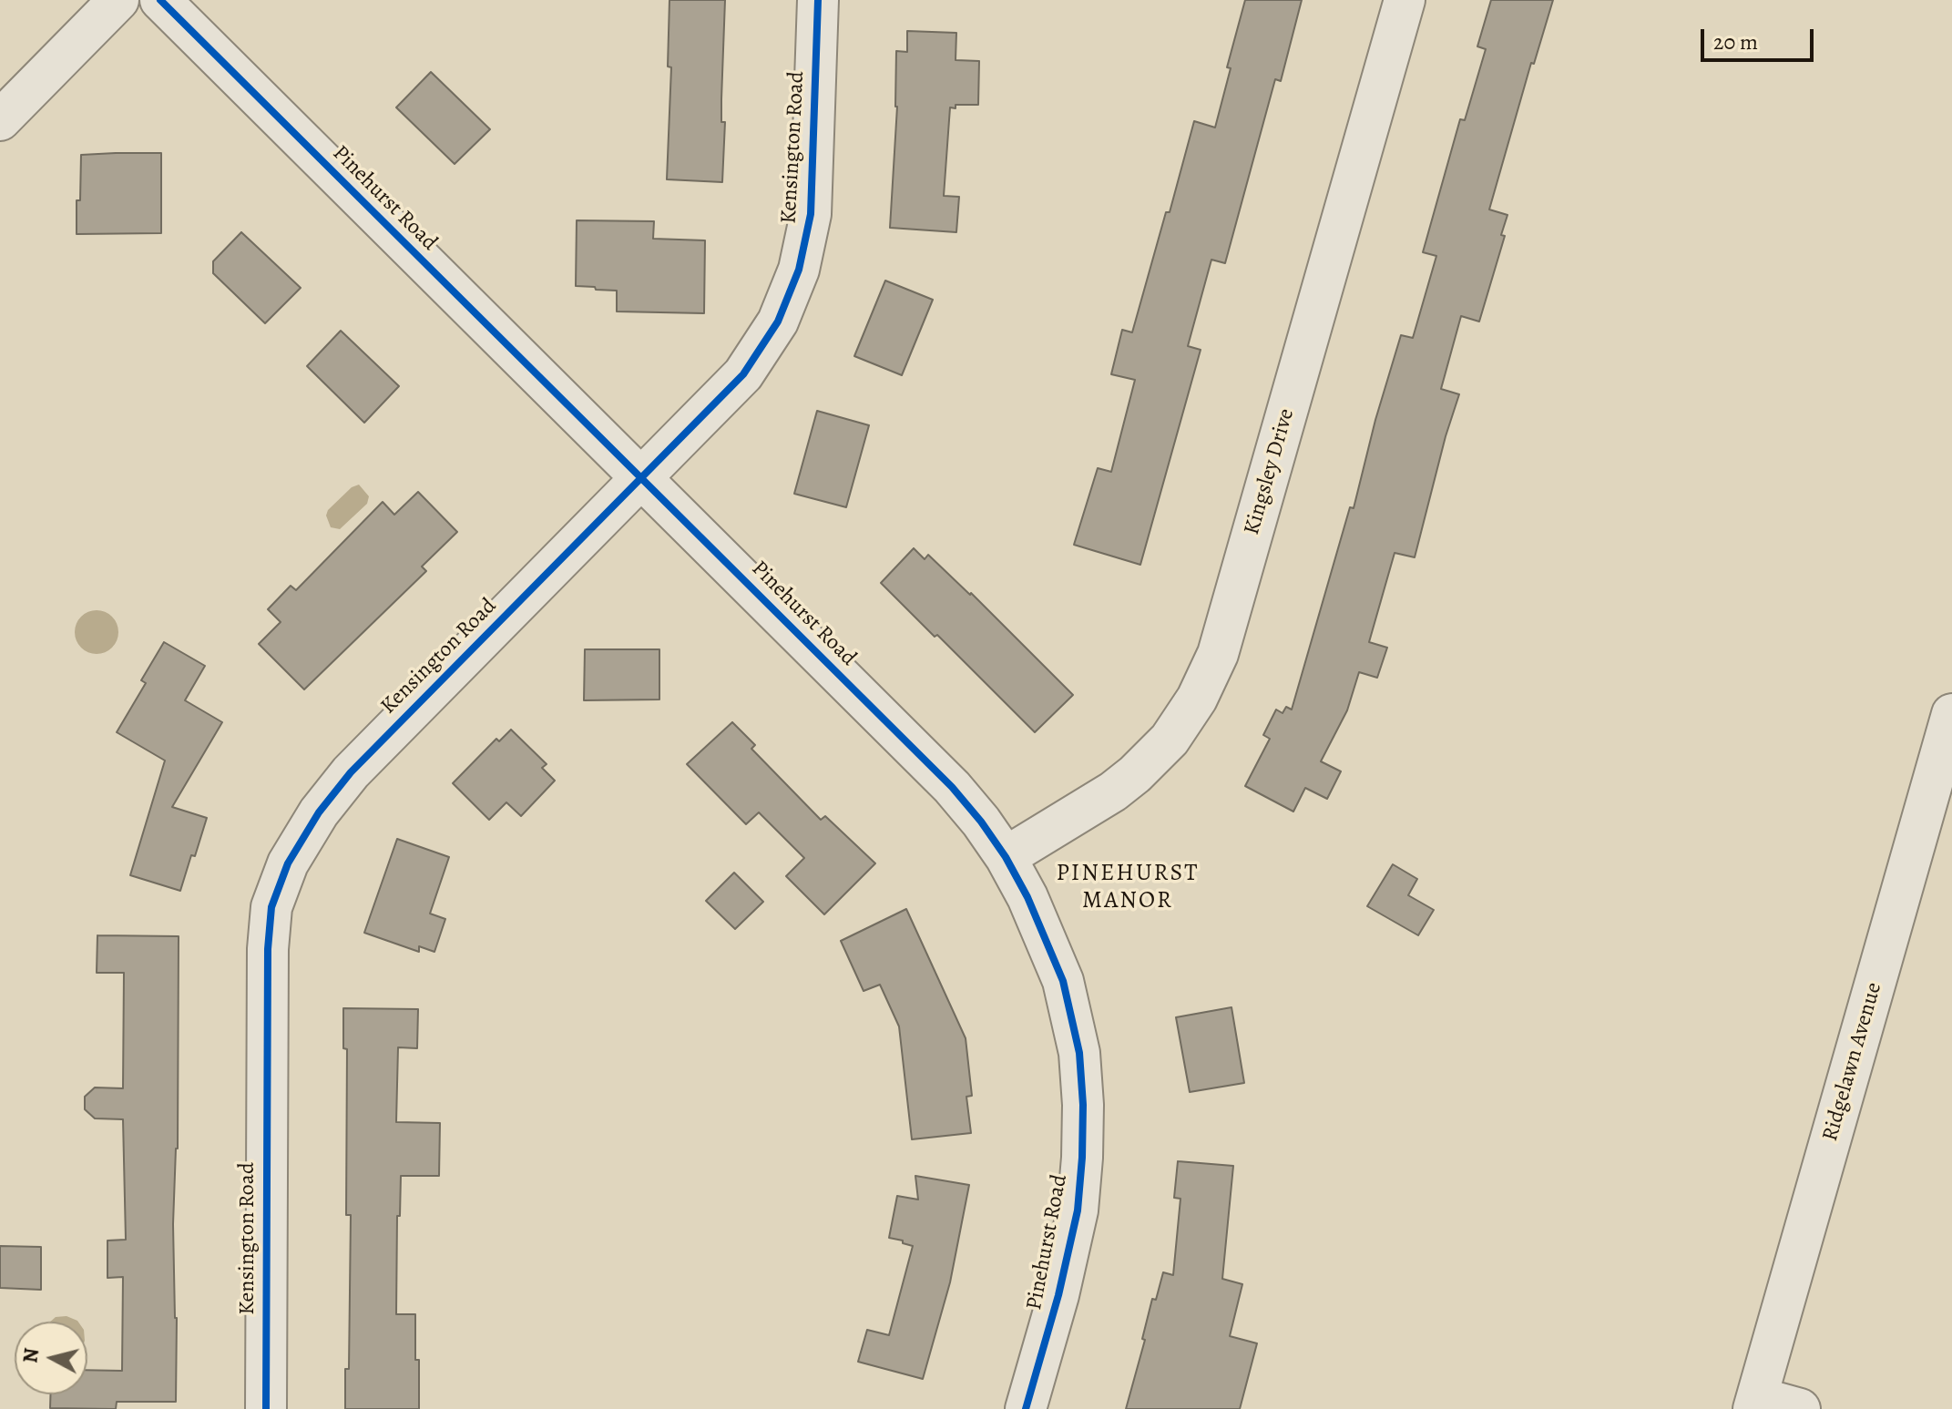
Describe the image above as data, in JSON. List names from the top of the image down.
{
  "streets": {
    "street": [
      "Kensington Road",
      "Pinehurst Road",
      "Kingsley Drive",
      "Ridgelawn Avenue"
    ]
  },
  "crossings": [
    ["Kensington Road", "Pinehurst Road"],
    ["Pinehurst Road", "Kingsley Drive"]
  ],
  "districts": ["PINEHURST MANOR"],
  "scale_bar": "20 m",
  "north": "left"
}
